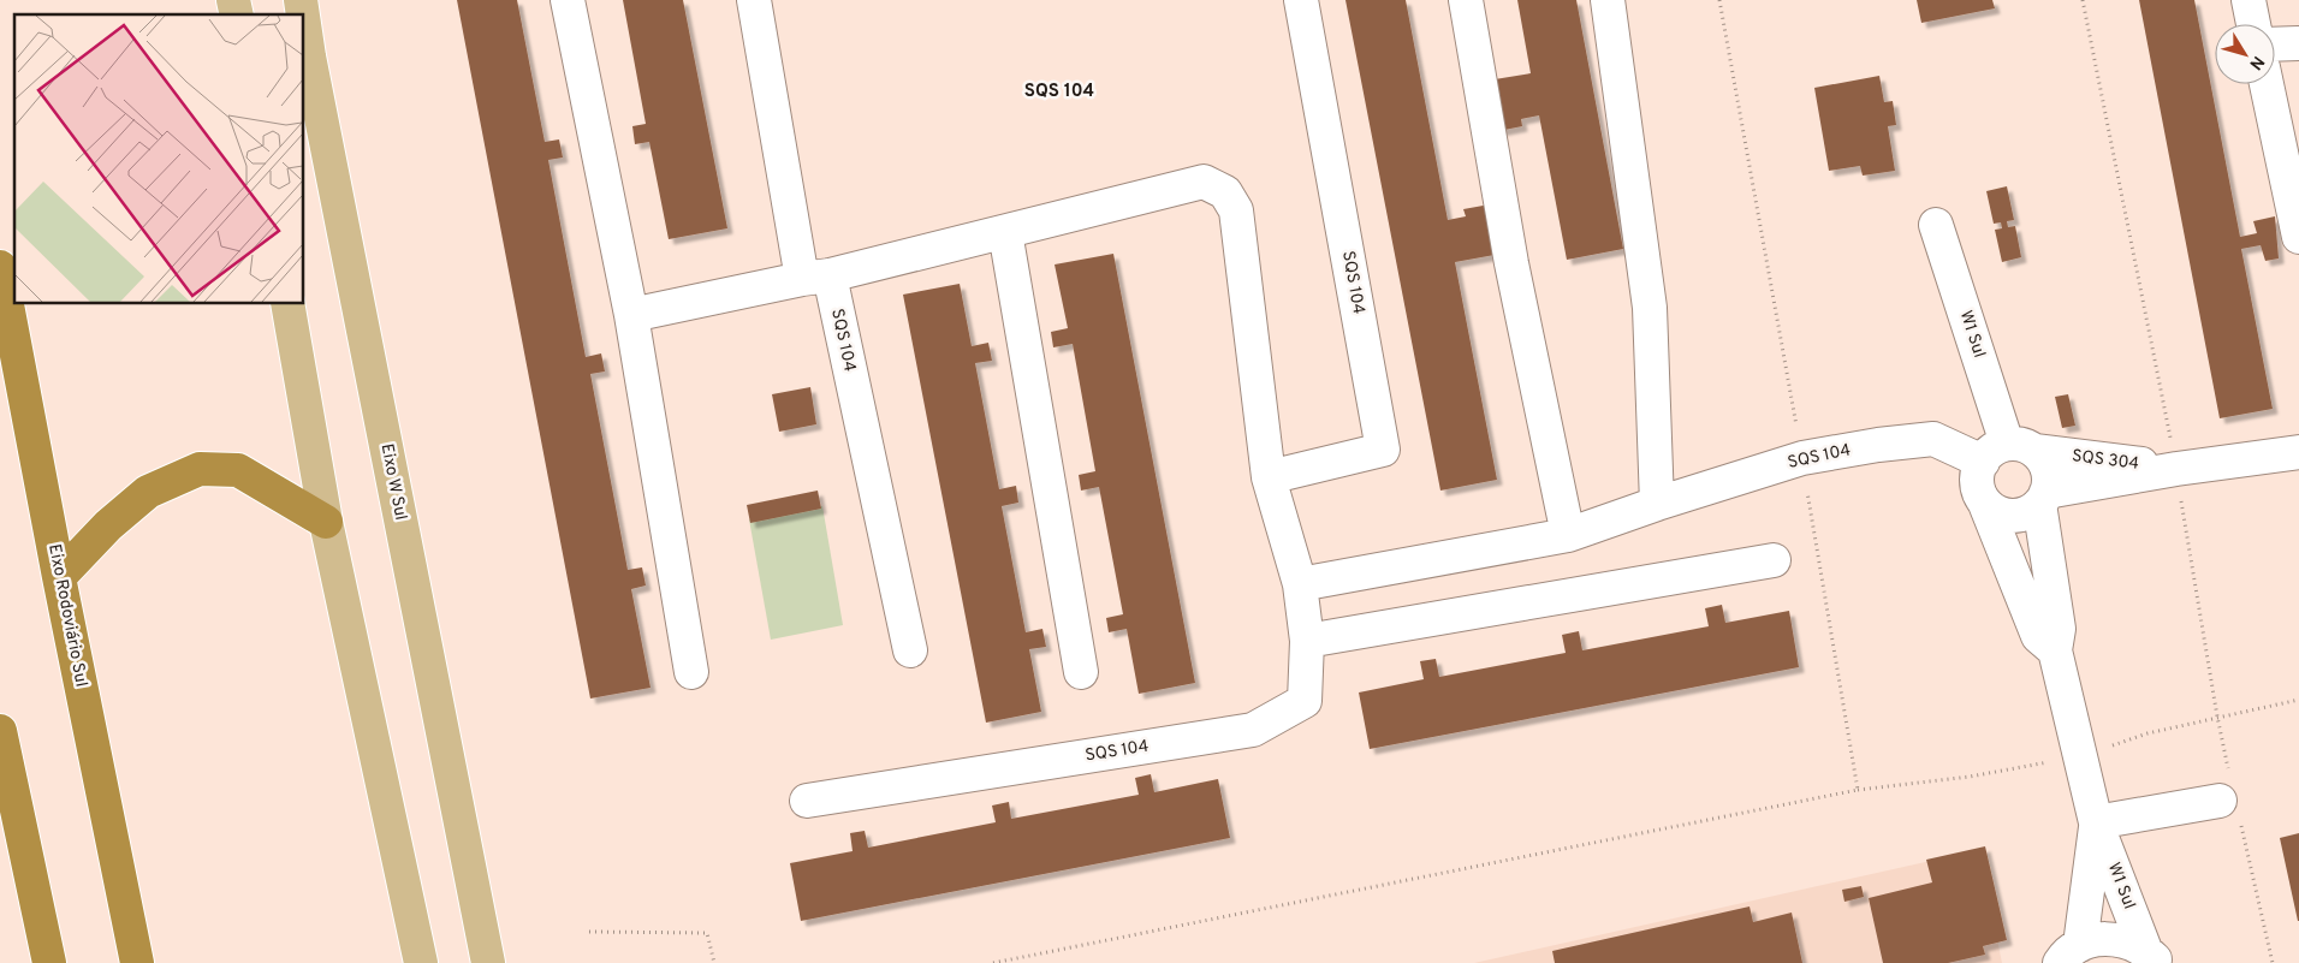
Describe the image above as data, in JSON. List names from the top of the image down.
{
  "streets": {
    "highway": ["Eixo Rodoviário Sul"],
    "main road": ["Eixo W Sul"],
    "street": ["SQS 104", "W1 Sul", "SQS 304"]
  },
  "crossings": [
    ["SQS 104", "W1 Sul"],
    ["SQS 104", "SQS 304"],
    ["W1 Sul", "SQS 304"]
  ],
  "districts": ["SQS 104"],
  "north": "bottom right"
}
